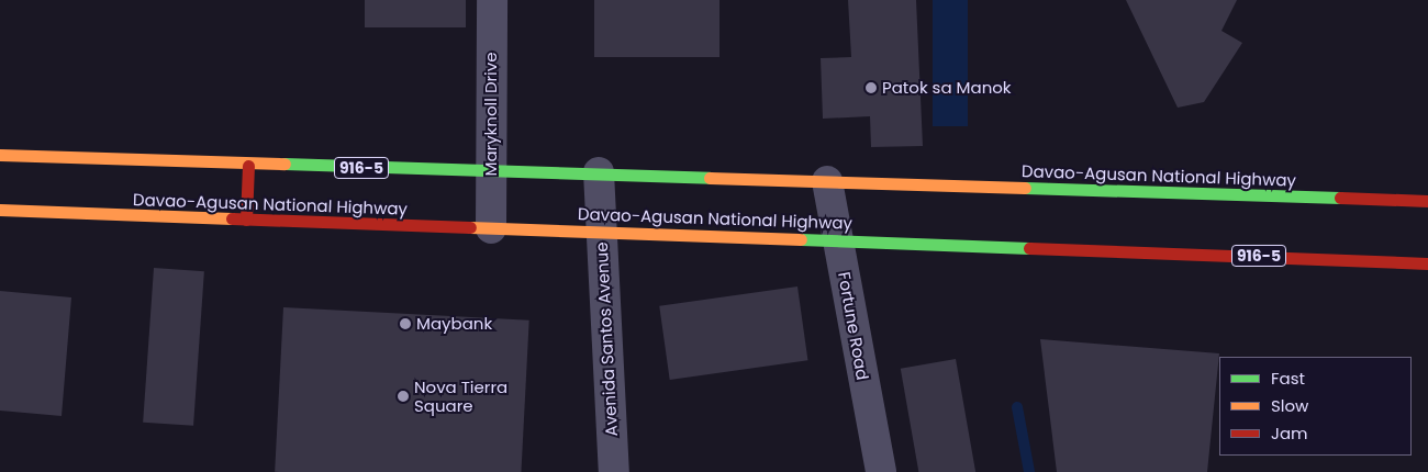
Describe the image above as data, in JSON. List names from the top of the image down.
{
  "streets": {
    "main road": ["916-5", "Davao-Agusan National Highway"],
    "street": ["Maryknoll Drive", "Fortune Road", "Avenida Santos Avenue"]
  },
  "crossings": [
    ["Maryknoll Drive", "Davao-Agusan National Highway"],
    ["Davao-Agusan National Highway", "Fortune Road"],
    ["Davao-Agusan National Highway", "Avenida Santos Avenue"]
  ],
  "places": ["Patok sa Manok", "Maybank", "Nova Tierra Square"],
  "legend": ["Fast", "Slow", "Jam"]
}
